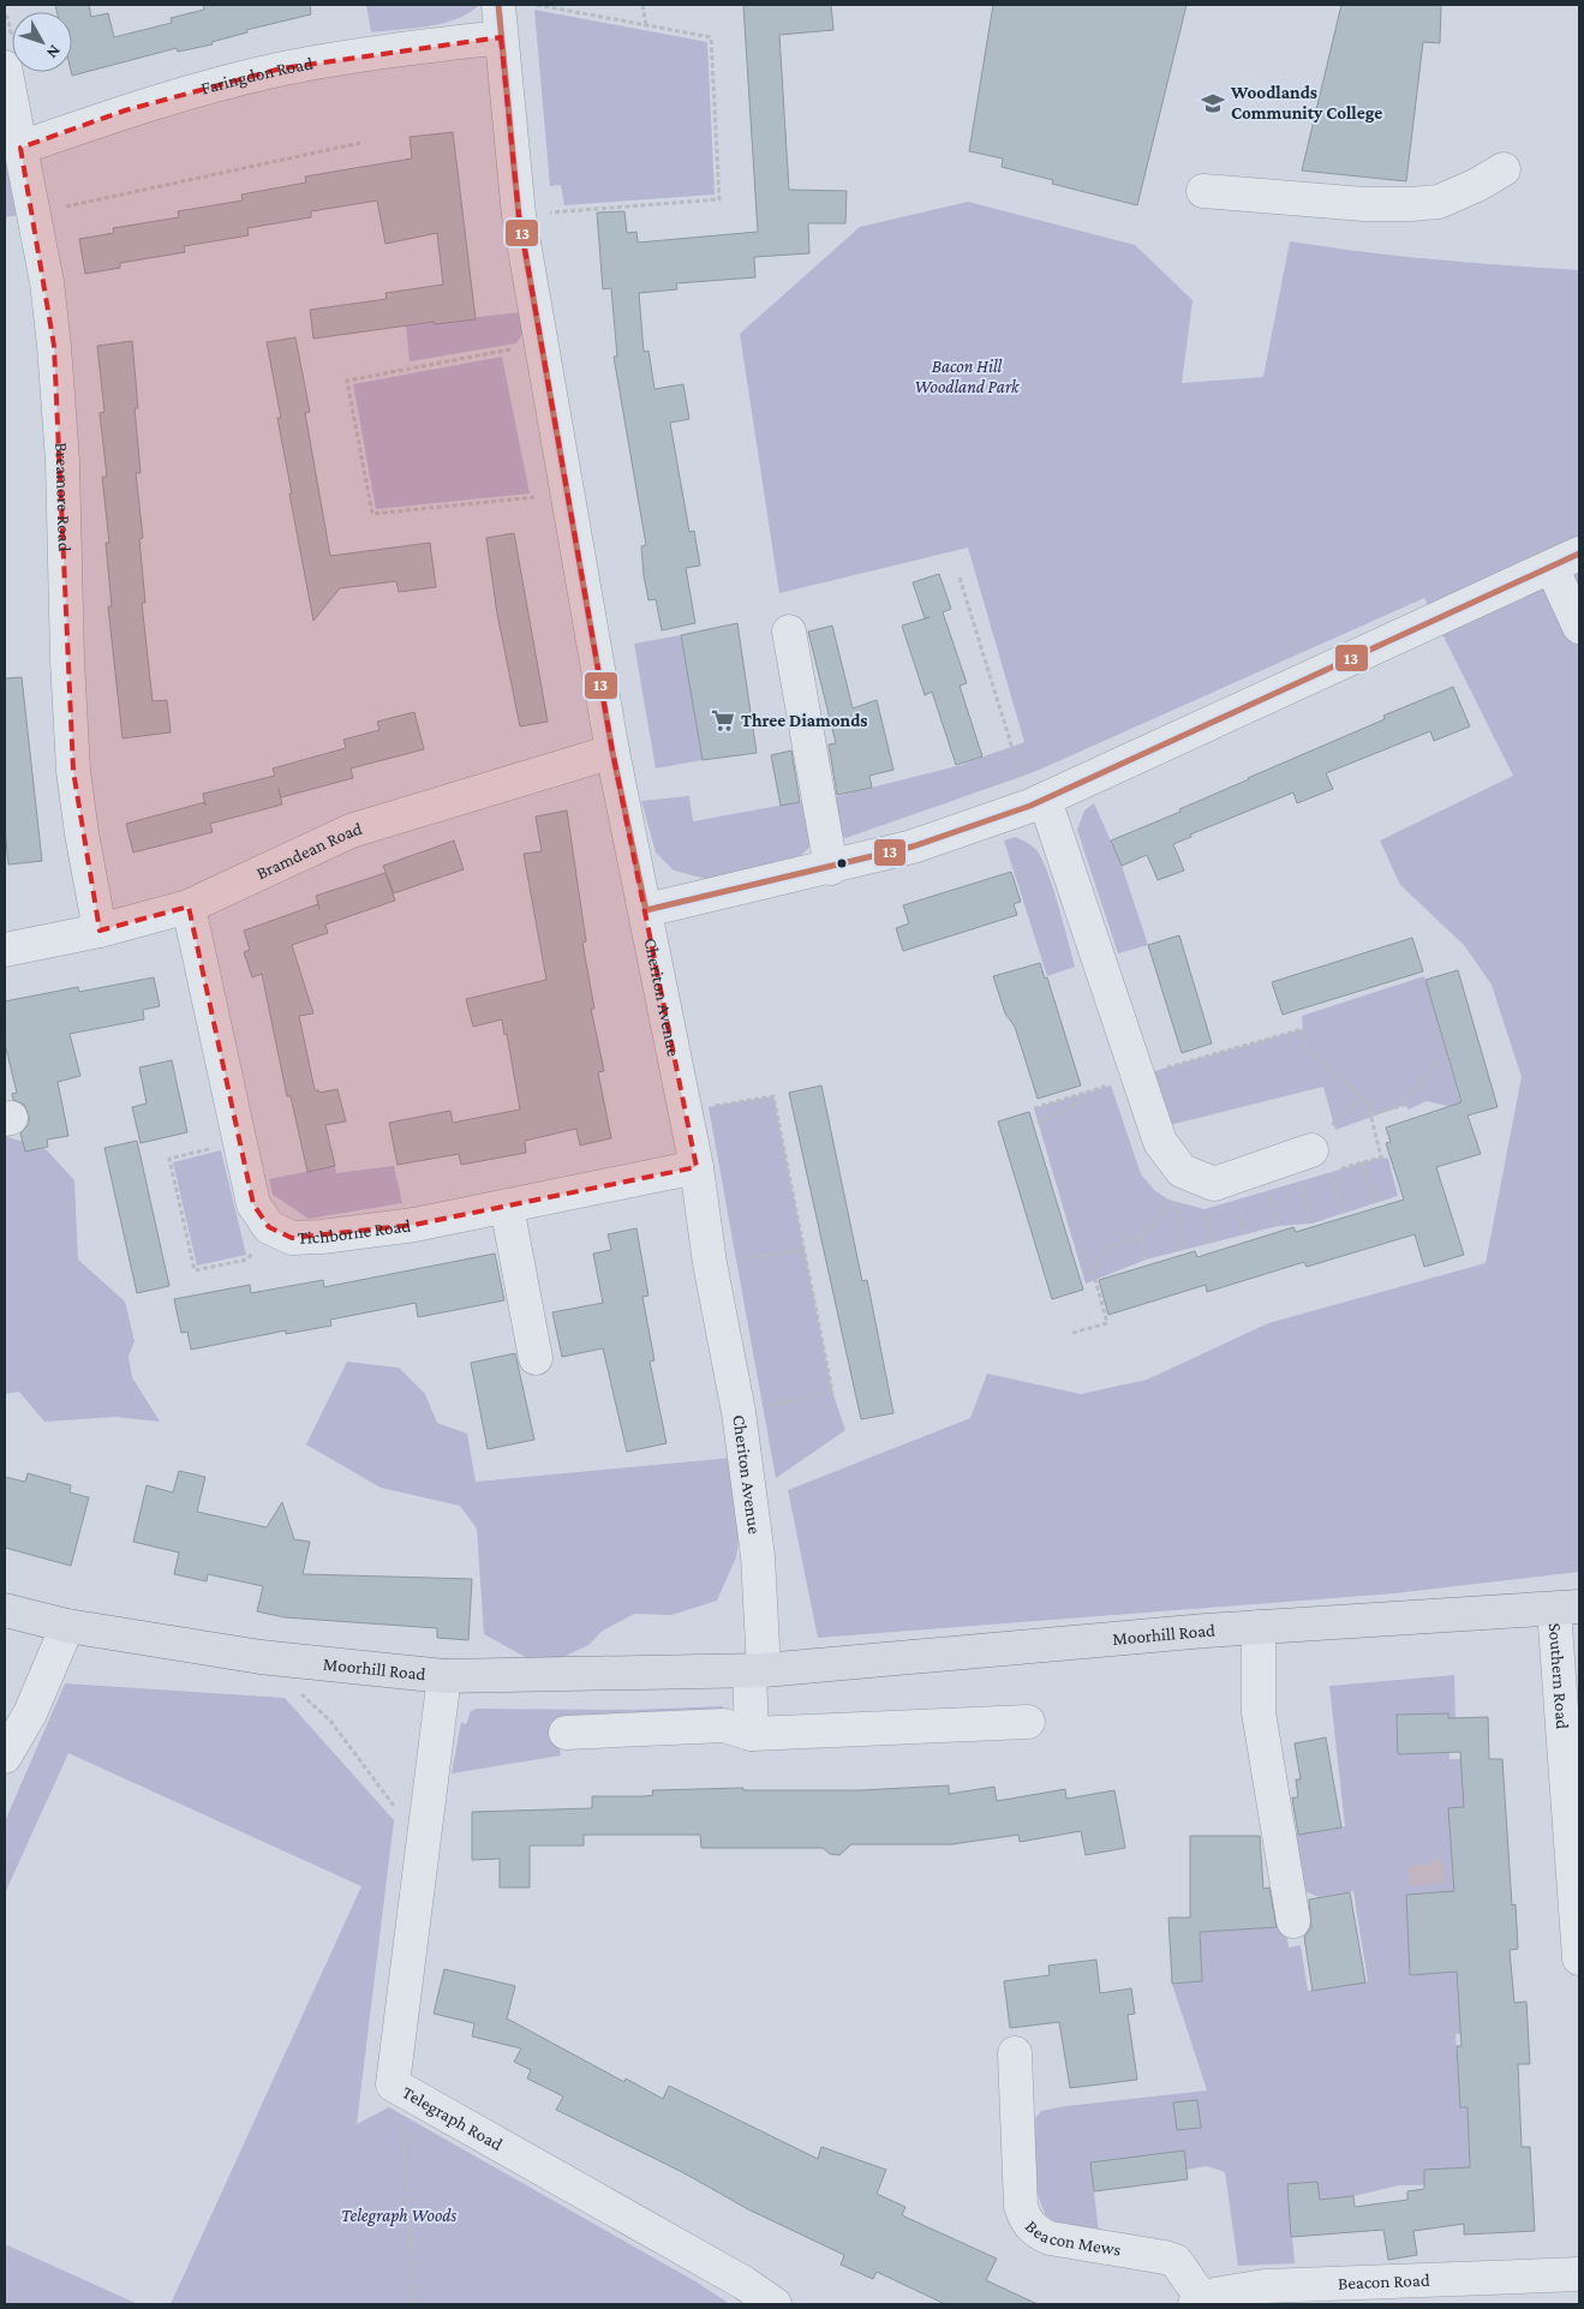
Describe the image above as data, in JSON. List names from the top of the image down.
{
  "streets": {
    "main road": ["Moorhill Road"],
    "street": [
      "Faringdon Road",
      "Breamore Road",
      "Bramdean Road",
      "Cheriton Avenue",
      "Tichborne Road",
      "Southern Road",
      "Telegraph Road",
      "Beacon Mews",
      "Beacon Road"
    ]
  },
  "crossings": [
    ["Faringdon Road", "Breamore Road"],
    ["Faringdon Road", "Cheriton Avenue"],
    ["Breamore Road", "Bramdean Road"],
    ["Bramdean Road", "Cheriton Avenue"],
    ["Cheriton Avenue", "Tichborne Road"],
    ["Cheriton Avenue", "Moorhill Road"],
    ["Moorhill Road", "Southern Road"],
    ["Moorhill Road", "Telegraph Road"],
    ["Beacon Mews", "Beacon Road"]
  ],
  "parks": ["Bacon Hill Woodland Park", "Telegraph Woods"],
  "places": {
    "school or university": ["Woodlands Community College"],
    "supermarket": ["Three Diamonds"]
  },
  "lines": ["transit line 13"],
  "north": "bottom right"
}
